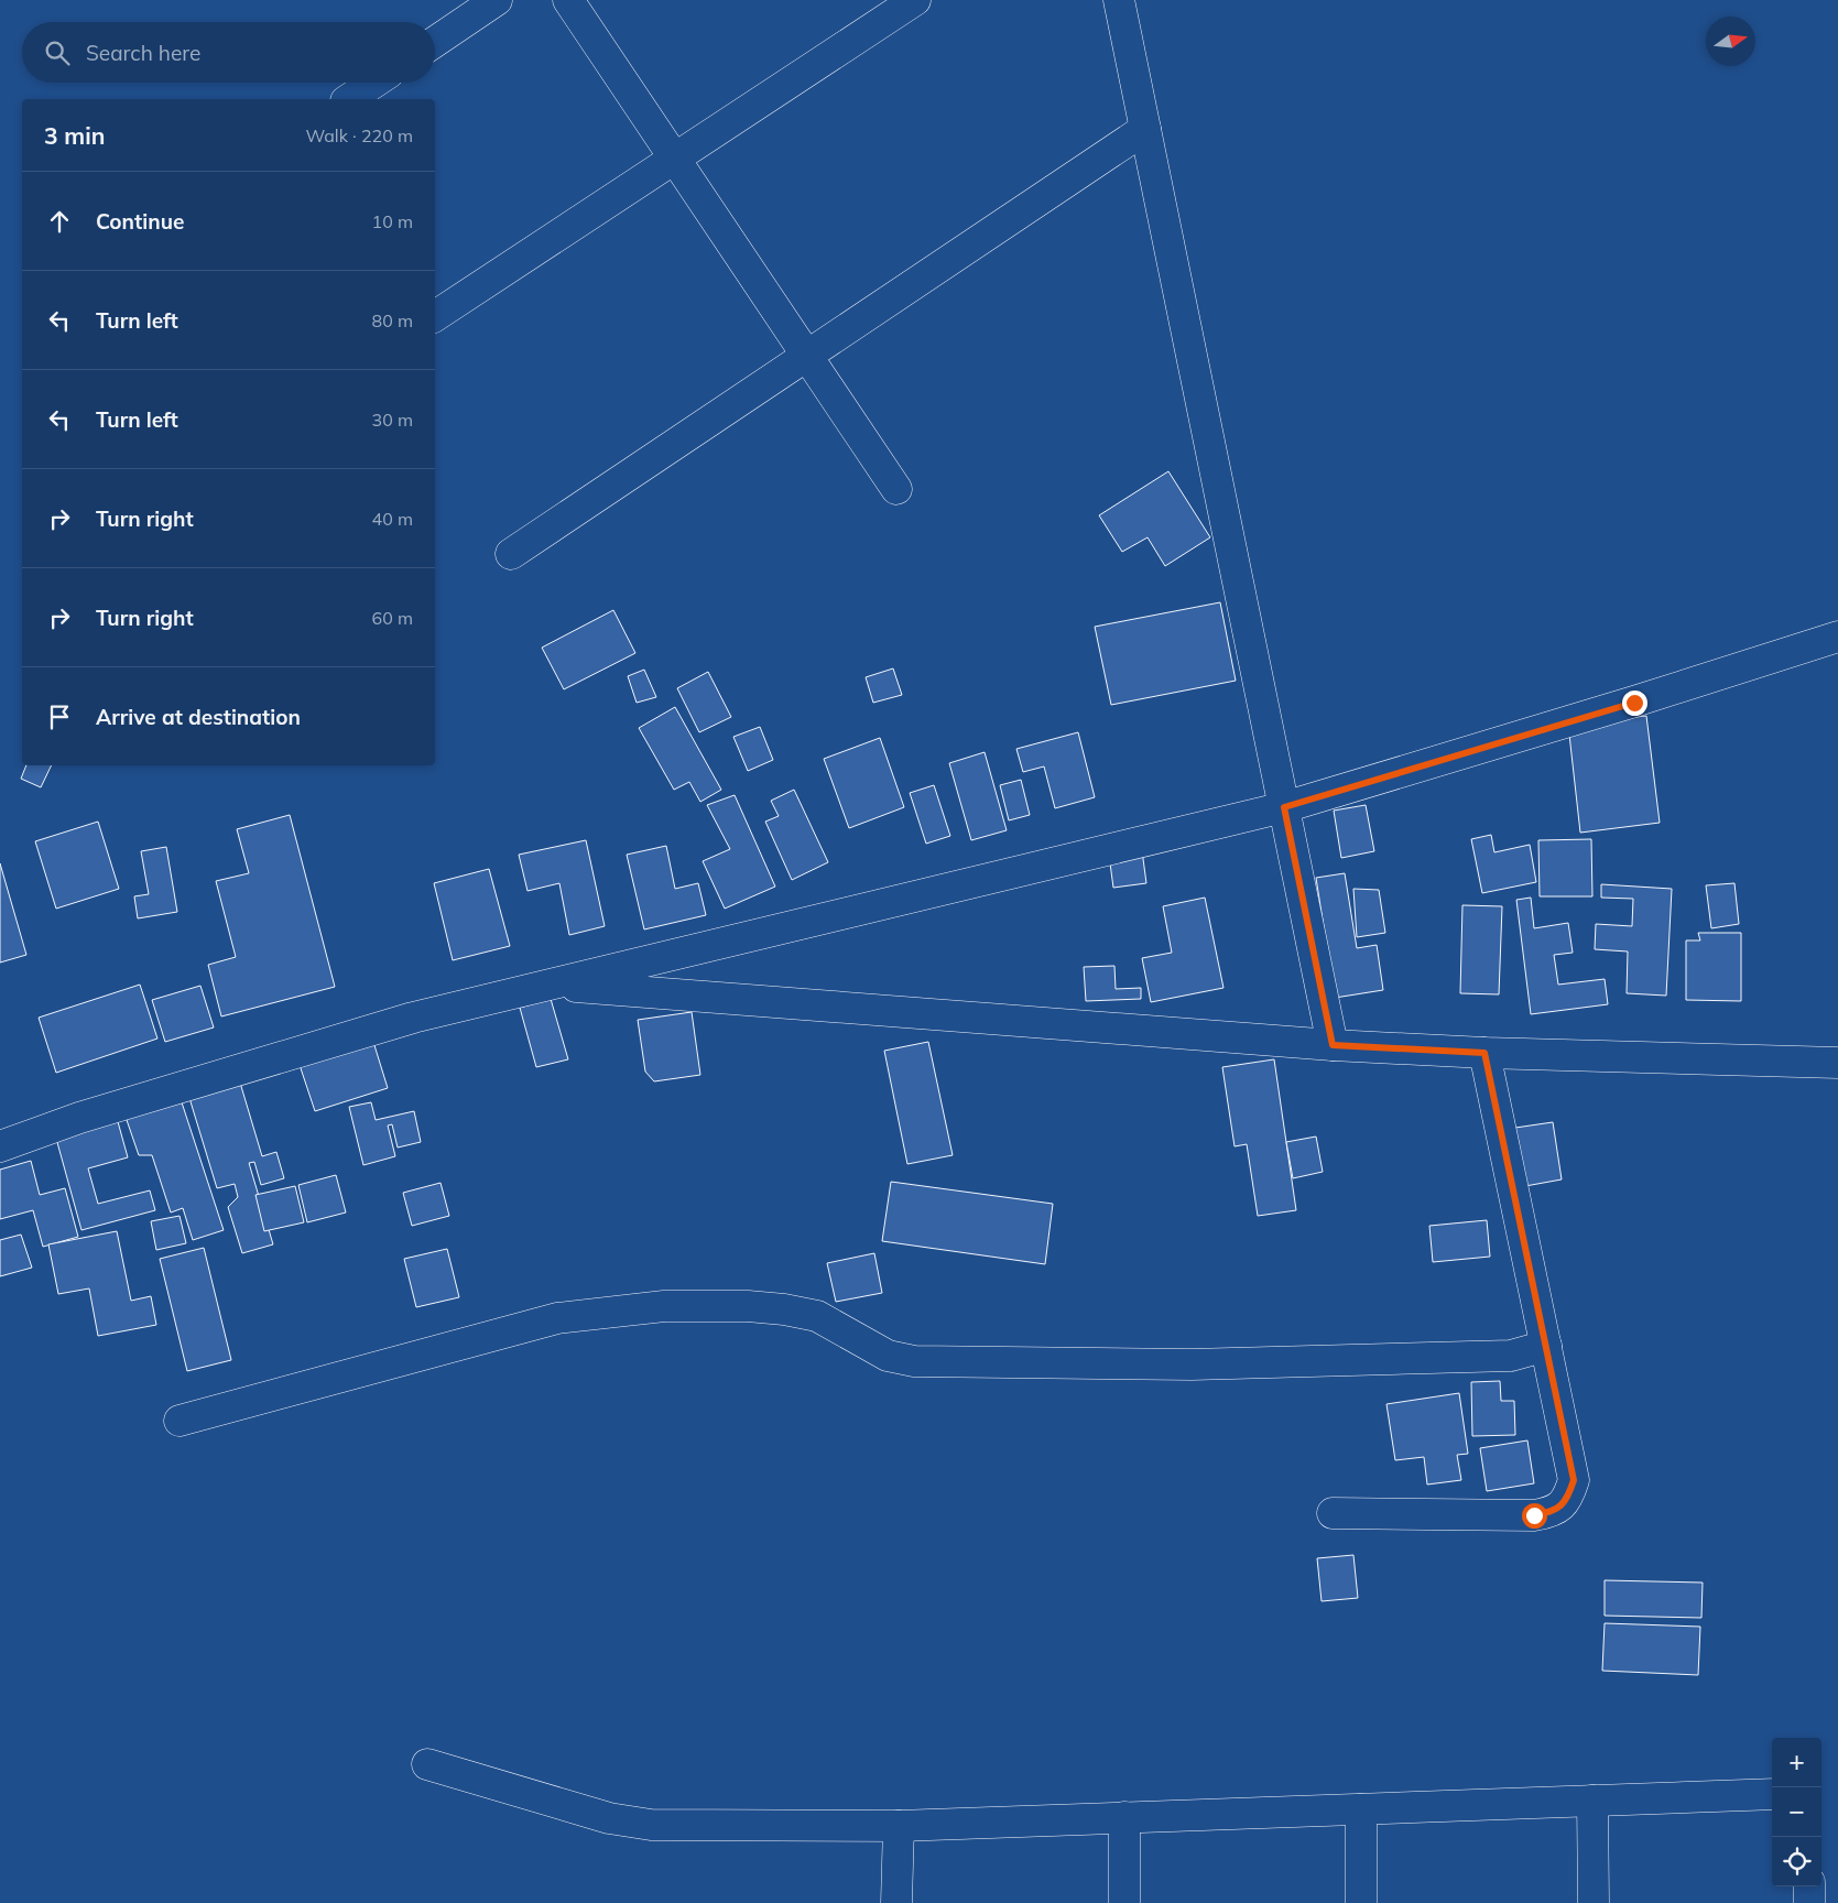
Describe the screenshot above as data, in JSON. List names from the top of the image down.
{
  "north": "right",
  "page": {
    "search": "Search here",
    "heading": ["3 min", "Walk · 220 m"],
    "list": [
      ["Continue", "10 m"],
      ["Turn left", "80 m"],
      ["Turn left", "30 m"],
      ["Turn right", "40 m"],
      ["Turn right", "60 m"],
      "Arrive at destination"
    ],
    "map_buttons": ["+", "−"]
  }
}
